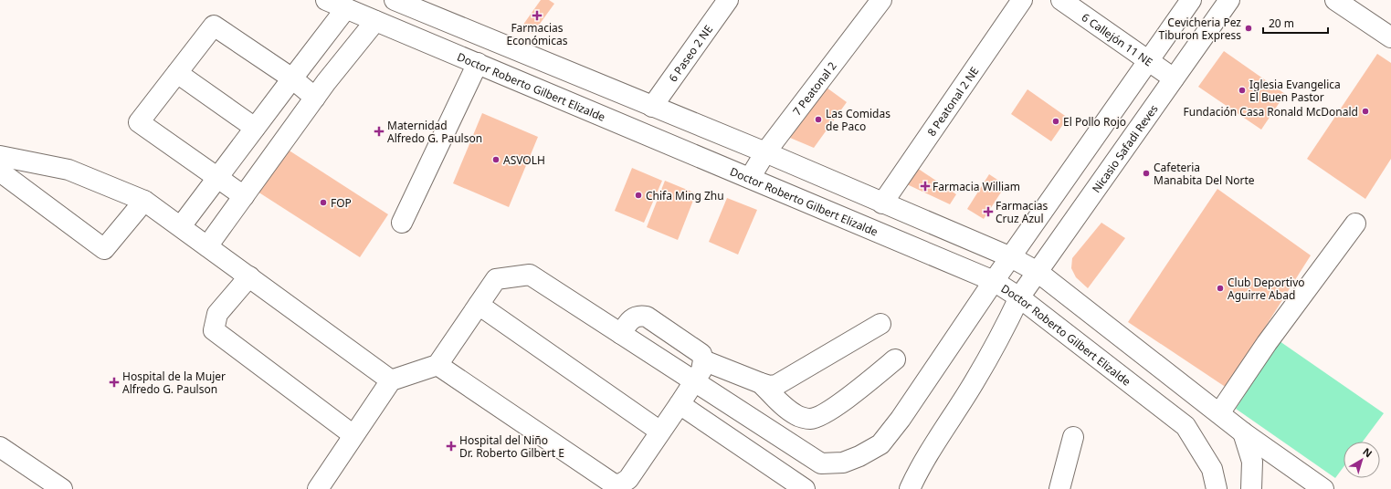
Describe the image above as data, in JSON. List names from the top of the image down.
{
  "streets": {
    "street": [
      "6 Callejón 11 NE",
      "6 Paseo 2 NE",
      "Doctor Roberto Gilbert Elizalde",
      "7 Peatonal 2",
      "8 Peatonal 2 NE",
      "Nicasio Safadi Reves"
    ]
  },
  "crossings": [
    ["6 Callejón 11 NE", "Nicasio Safadi Reves"],
    ["Doctor Roberto Gilbert Elizalde", "7 Peatonal 2"],
    ["Doctor Roberto Gilbert Elizalde", "Nicasio Safadi Reves"]
  ],
  "places": {
    "health": [
      "Farmacias Económicas",
      "Maternidad Alfredo G. Paulson",
      "Farmacia William",
      "Farmacias Cruz Azul",
      "Hospital de la Mujer Alfredo G. Paulson",
      "Hospital del Niño Dr. Roberto Gilbert E"
    ],
    "other": [
      "Cevicheria Pez Tiburon Express",
      "Iglesia Evangelica El Buen Pastor",
      "Fundación Casa Ronald McDonald",
      "Las Comidas de Paco",
      "El Pollo Rojo",
      "ASVOLH",
      "Cafeteria Manabita Del Norte",
      "Chifa Ming Zhu",
      "FOP",
      "Club Deportivo Aguirre Abad"
    ]
  },
  "scale_bar": "20 m",
  "north": "top right"
}
